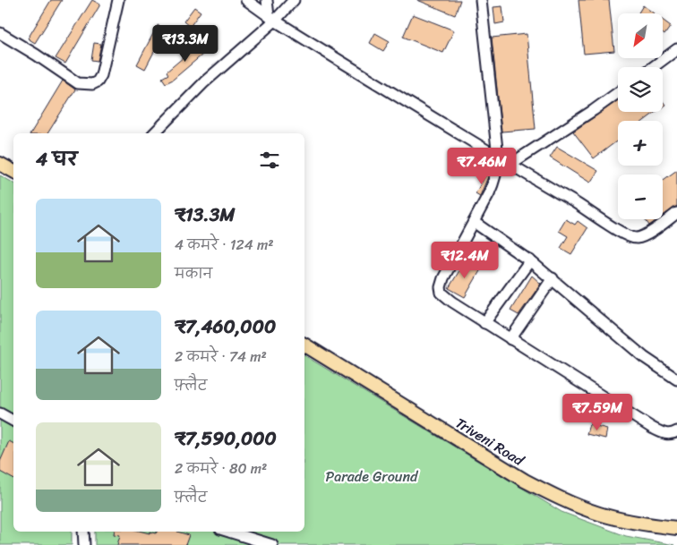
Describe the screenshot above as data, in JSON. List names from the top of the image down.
{
  "streets": {
    "main road": ["Triveni Road"]
  },
  "parks": ["Parade Ground"],
  "north": "bottom left",
  "page": {
    "map_buttons": ["+", "−"],
    "price": [
      "₹13.3M",
      "₹7.46M",
      "₹12.4M",
      "₹7.59M"
    ],
    "heading": "4 घर",
    "list": [
      {
        "name": "₹13.3M",
        "note": "4 कमरे · 124 m² · मकान"
      },
      {
        "name": "₹7,460,000",
        "note": "2 कमरे · 74 m² · फ़्लैट"
      },
      {
        "name": "₹7,590,000",
        "note": "2 कमरे · 80 m² · फ़्लैट"
      }
    ]
  }
}
